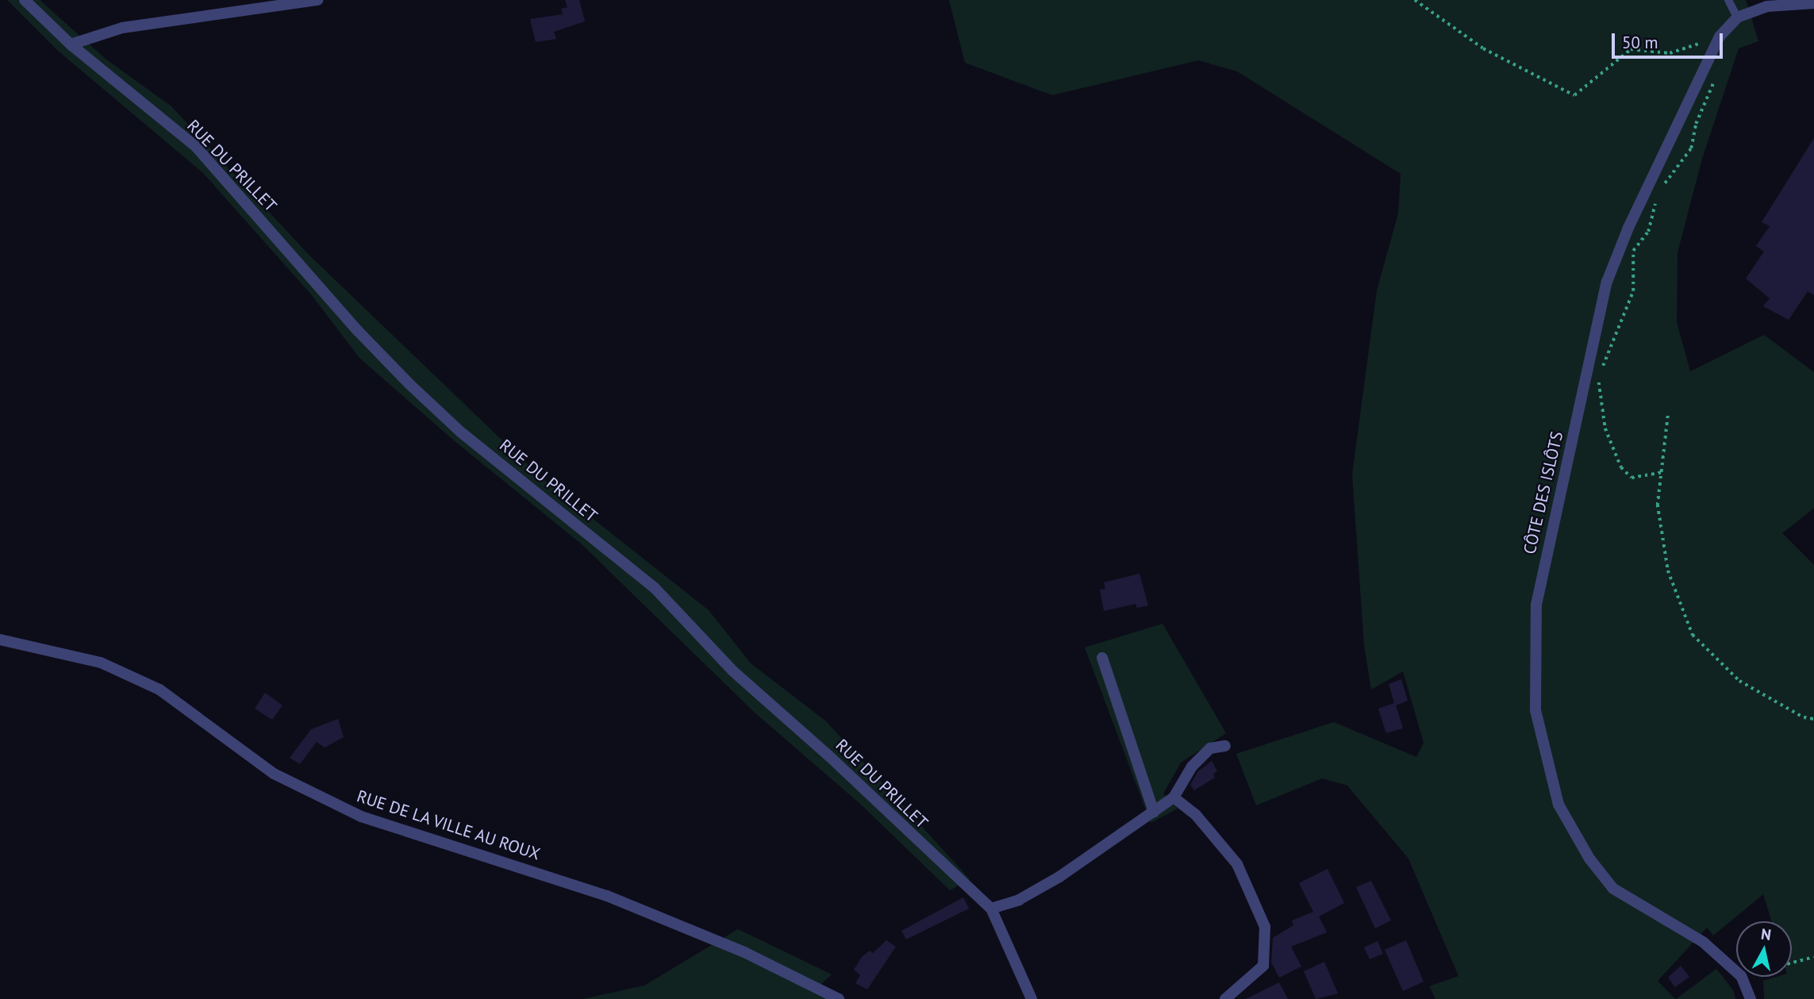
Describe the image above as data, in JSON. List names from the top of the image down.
{
  "streets": {
    "street": ["RUE DU PRILLET", "CÔTE DES ISLÔTS", "RUE DE LA VILLE AU ROUX"]
  },
  "scale_bar": "50 m",
  "north": "top"
}
